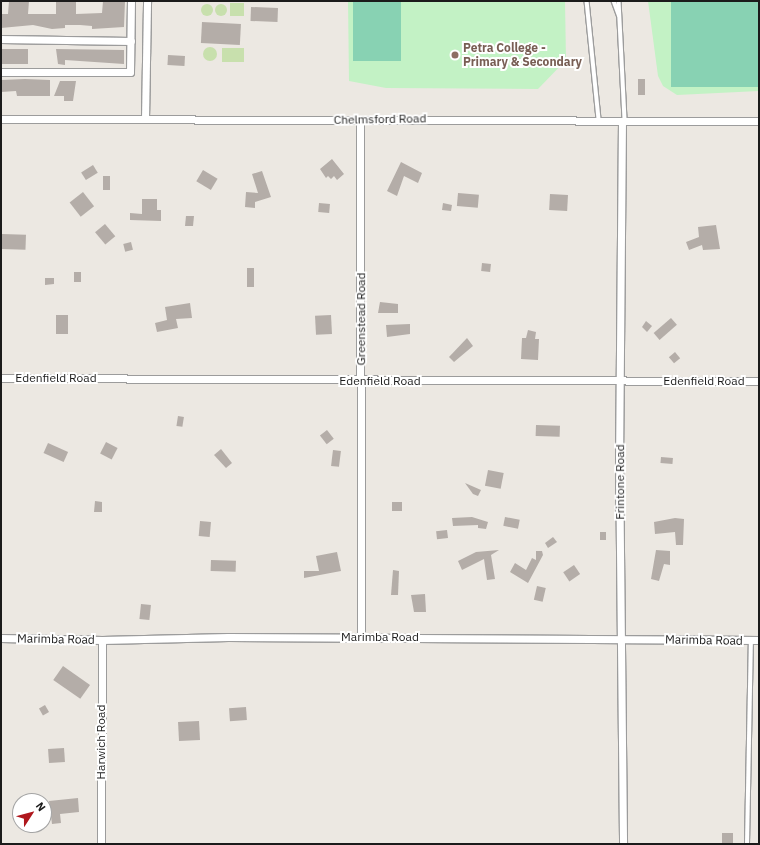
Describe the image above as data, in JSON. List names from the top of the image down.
{
  "streets": {
    "street": [
      "Chelmsford Road",
      "Greenstead Road",
      "Edenfield Road",
      "Frintone Road",
      "Marimba Road",
      "Harwich Road"
    ]
  },
  "crossings": [
    ["Chelmsford Road", "Greenstead Road"],
    ["Chelmsford Road", "Frintone Road"],
    ["Greenstead Road", "Edenfield Road"],
    ["Greenstead Road", "Marimba Road"],
    ["Edenfield Road", "Frintone Road"],
    ["Frintone Road", "Marimba Road"],
    ["Marimba Road", "Harwich Road"]
  ],
  "places": ["Petra College - Primary & Secondary"],
  "north": "top right"
}
